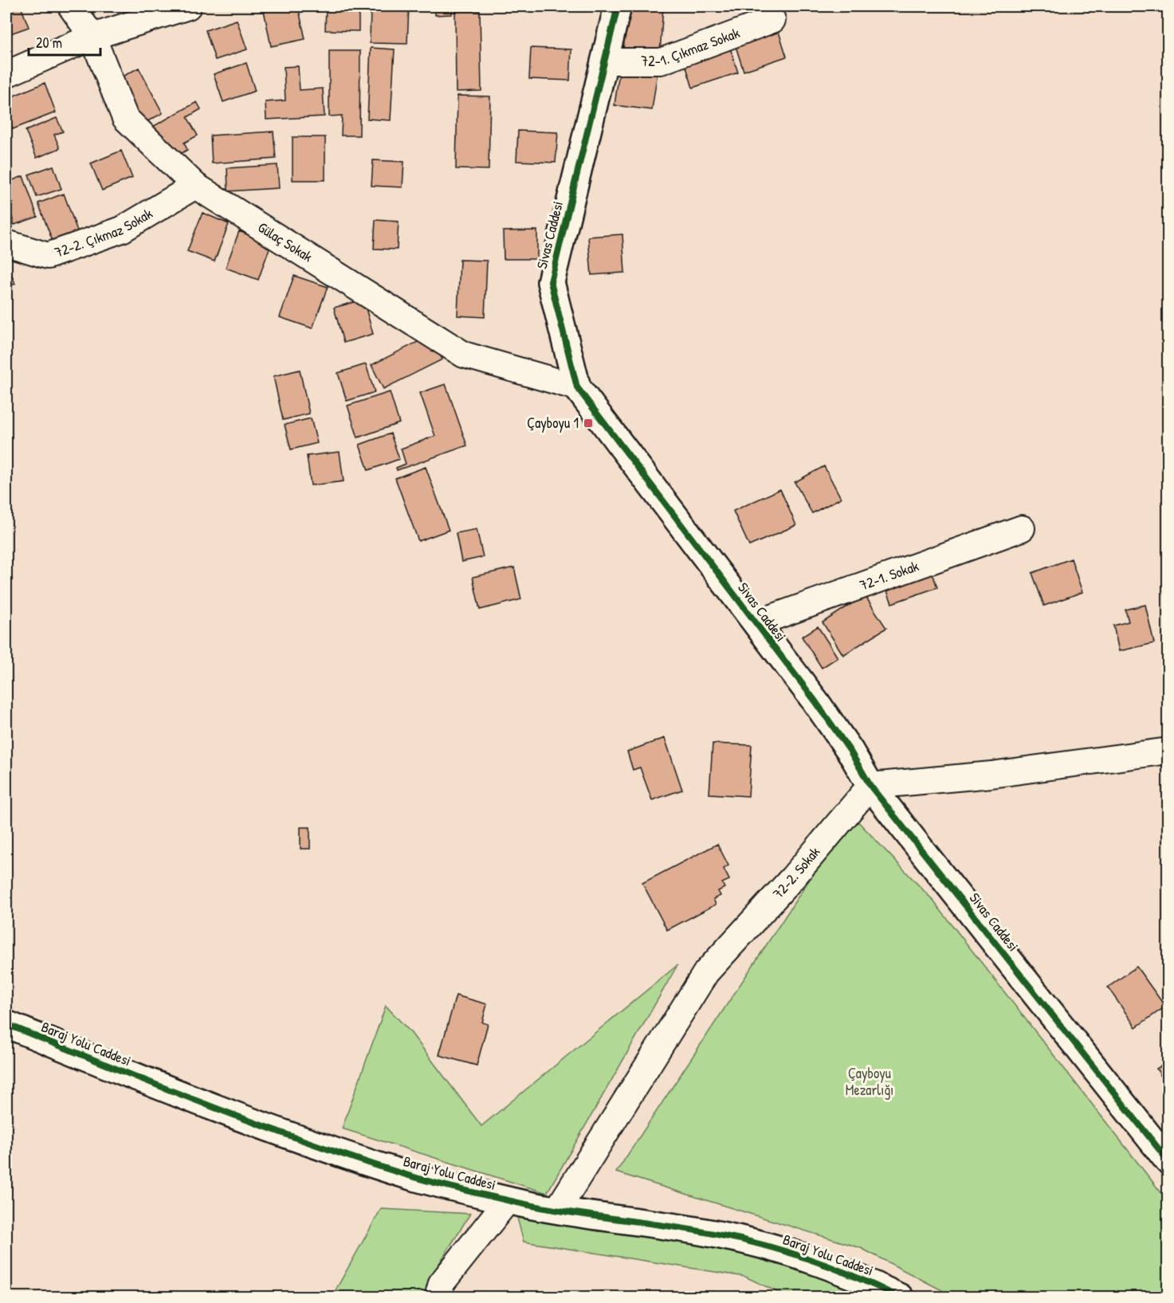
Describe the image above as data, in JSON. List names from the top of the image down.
{
  "streets": {
    "street": [
      "72-1. Çıkmaz Sokak",
      "72-2. Çıkmaz Sokak",
      "Sivas Caddesi",
      "Gülaç Sokak",
      "72-1. Sokak",
      "72-2. Sokak",
      "Baraj Yolu Caddesi"
    ]
  },
  "crossings": [
    ["72-1. Çıkmaz Sokak", "Sivas Caddesi"],
    ["72-2. Çıkmaz Sokak", "Gülaç Sokak"],
    ["Sivas Caddesi", "Gülaç Sokak"],
    ["Sivas Caddesi", "72-1. Sokak"],
    ["Sivas Caddesi", "72-2. Sokak"],
    ["72-2. Sokak", "Baraj Yolu Caddesi"]
  ],
  "parks": ["Çayboyu Mezarlığı"],
  "places": {
    "transit": ["Çayboyu 1"]
  },
  "scale_bar": "20 m"
}
